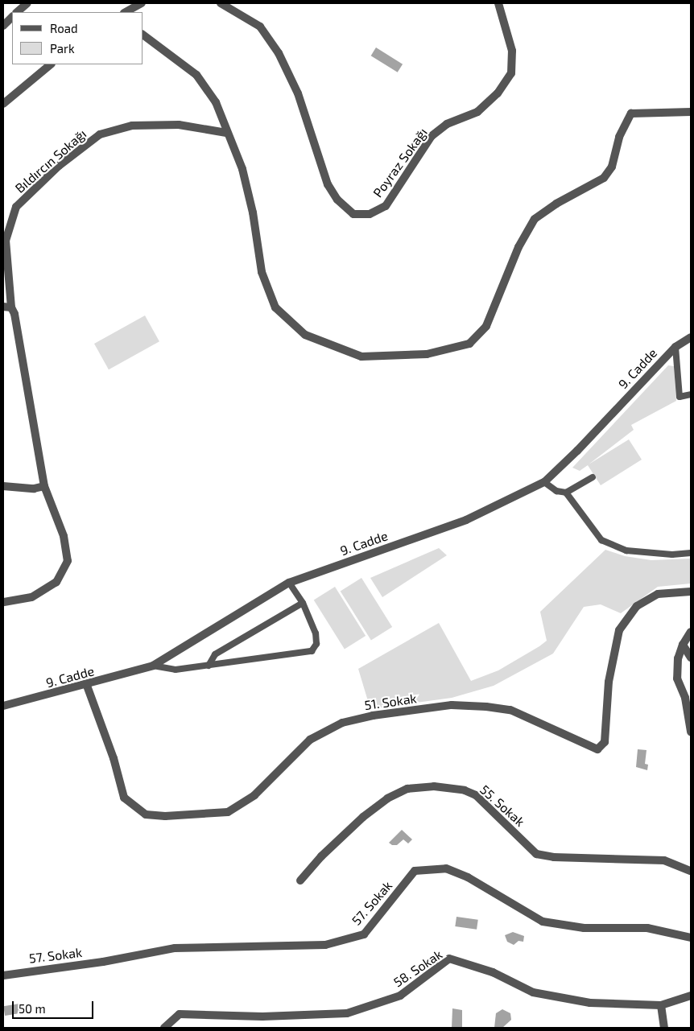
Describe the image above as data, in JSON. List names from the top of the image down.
{
  "streets": {
    "street": [
      "Bıldırcın Sokağı",
      "Poyraz Sokağı",
      "9. Cadde",
      "51. Sokak",
      "55. Sokak",
      "57. Sokak",
      "58. Sokak"
    ]
  },
  "crossings": [
    ["9. Cadde", "51. Sokak"]
  ],
  "legend": ["Road", "Park"],
  "scale_bar": "50 m"
}
